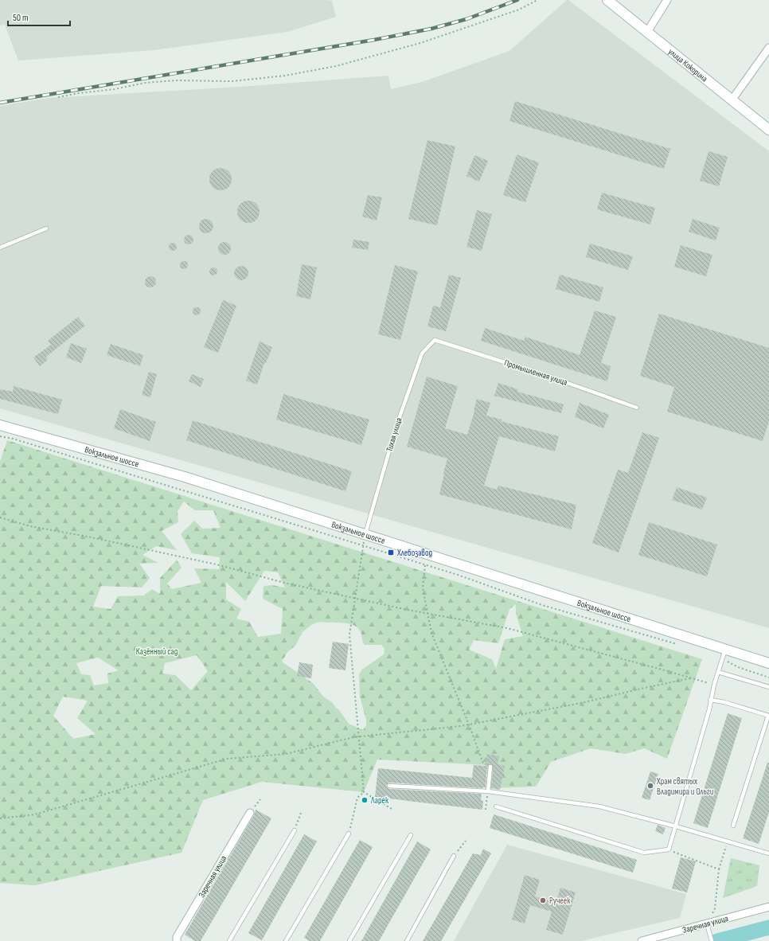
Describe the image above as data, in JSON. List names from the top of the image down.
{
  "streets": {
    "main road": ["улица Кокорина", "Вокзальное шоссе"],
    "street": ["Заречная улица"],
    "lane": ["Промышленная улица", "Тихая улица"]
  },
  "crossings": [
    ["Промышленная улица", "Тихая улица"],
    ["Тихая улица", "Вокзальное шоссе"]
  ],
  "parks": ["Казённый сад"],
  "places": {
    "transit": ["Хлебозавод"],
    "other": ["Храм святых Владимира и Ольги", "Ларек", "Ручеек"]
  },
  "scale_bar": "50 m"
}
